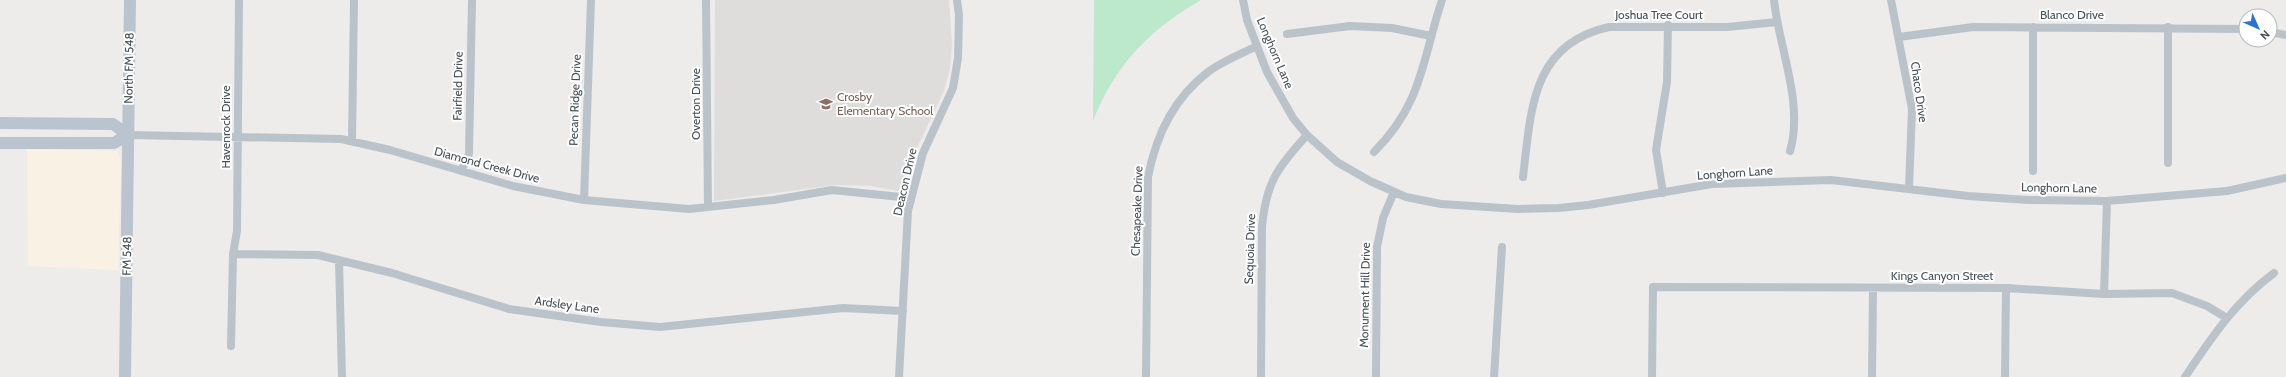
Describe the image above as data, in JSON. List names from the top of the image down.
{
  "streets": {
    "main road": ["North FM 548", "FM 548"],
    "street": [
      "Joshua Tree Court",
      "Blanco Drive",
      "Longhorn Lane",
      "Fairfield Drive",
      "Chaco Drive",
      "Pecan Ridge Drive",
      "Overton Drive",
      "Havenrock Drive",
      "Diamond Creek Drive",
      "Deacon Drive",
      "Chesapeake Drive",
      "Sequoia Drive",
      "Kings Canyon Street",
      "Monument Hill Drive",
      "Ardsley Lane"
    ]
  },
  "crossings": [
    ["Blanco Drive", "Chaco Drive"],
    ["Longhorn Lane", "Chaco Drive"],
    ["Longhorn Lane", "Chesapeake Drive"],
    ["Longhorn Lane", "Sequoia Drive"],
    ["Longhorn Lane", "Monument Hill Drive"],
    ["North FM 548", "Diamond Creek Drive"],
    ["North FM 548", "FM 548"],
    ["Fairfield Drive", "Diamond Creek Drive"],
    ["Pecan Ridge Drive", "Diamond Creek Drive"],
    ["Overton Drive", "Diamond Creek Drive"],
    ["Havenrock Drive", "Diamond Creek Drive"],
    ["Havenrock Drive", "Ardsley Lane"],
    ["Diamond Creek Drive", "Deacon Drive"],
    ["Diamond Creek Drive", "FM 548"],
    ["Deacon Drive", "Ardsley Lane"]
  ],
  "places": {
    "school or university": ["Crosby Elementary School"]
  },
  "north": "bottom right"
}
